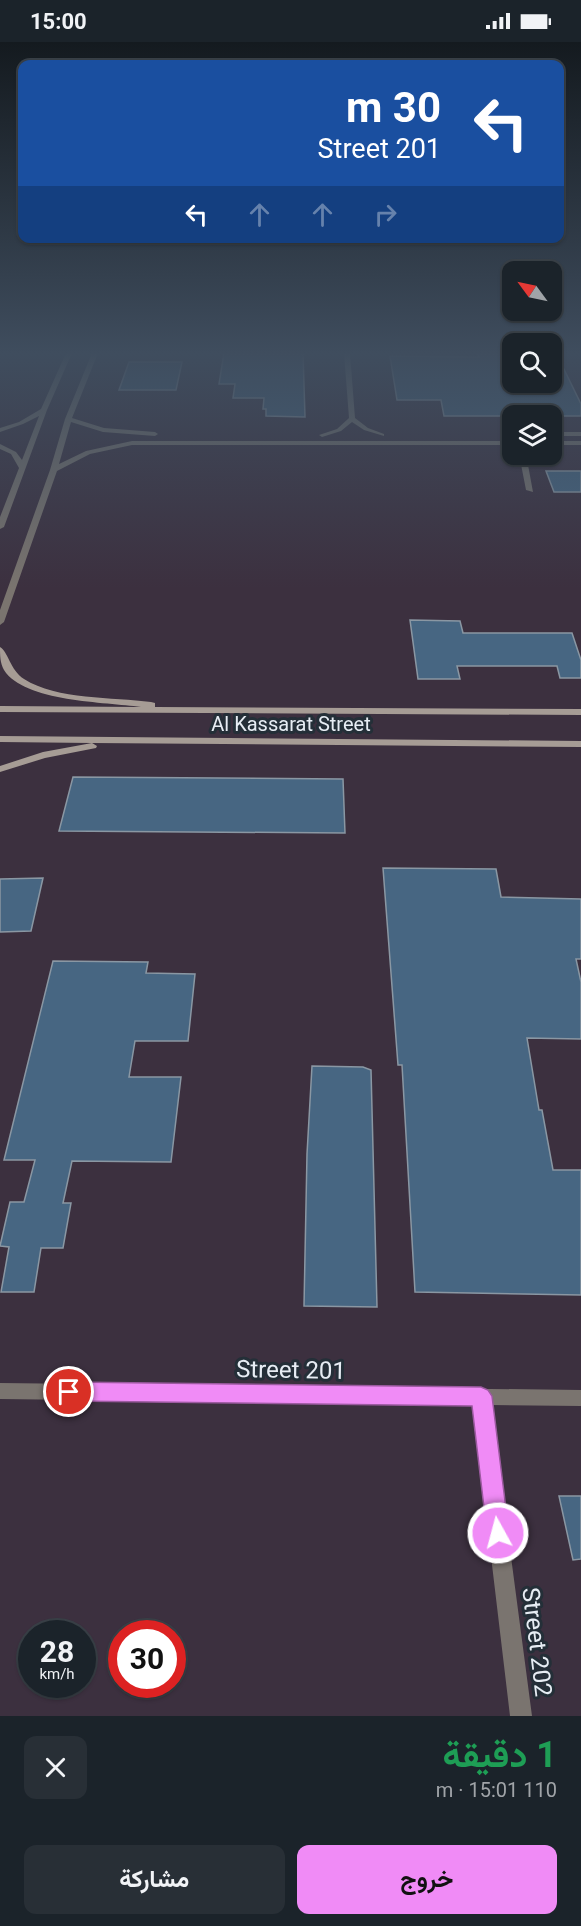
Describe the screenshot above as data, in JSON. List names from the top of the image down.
{
  "streets": {
    "street": ["Al Kassarat Street", "Street 201", "Street 202"]
  },
  "crossings": [
    ["Street 201", "Street 202"]
  ],
  "north": "top left",
  "page": {
    "status": "15:00",
    "turn": ["30 m", "Street 201"],
    "speed": "28 km/h",
    "limit": "30",
    "heading": ["1 دقيقة", "110 m · 15:01"],
    "buttons": ["خروج", "مشاركة"]
  }
}
